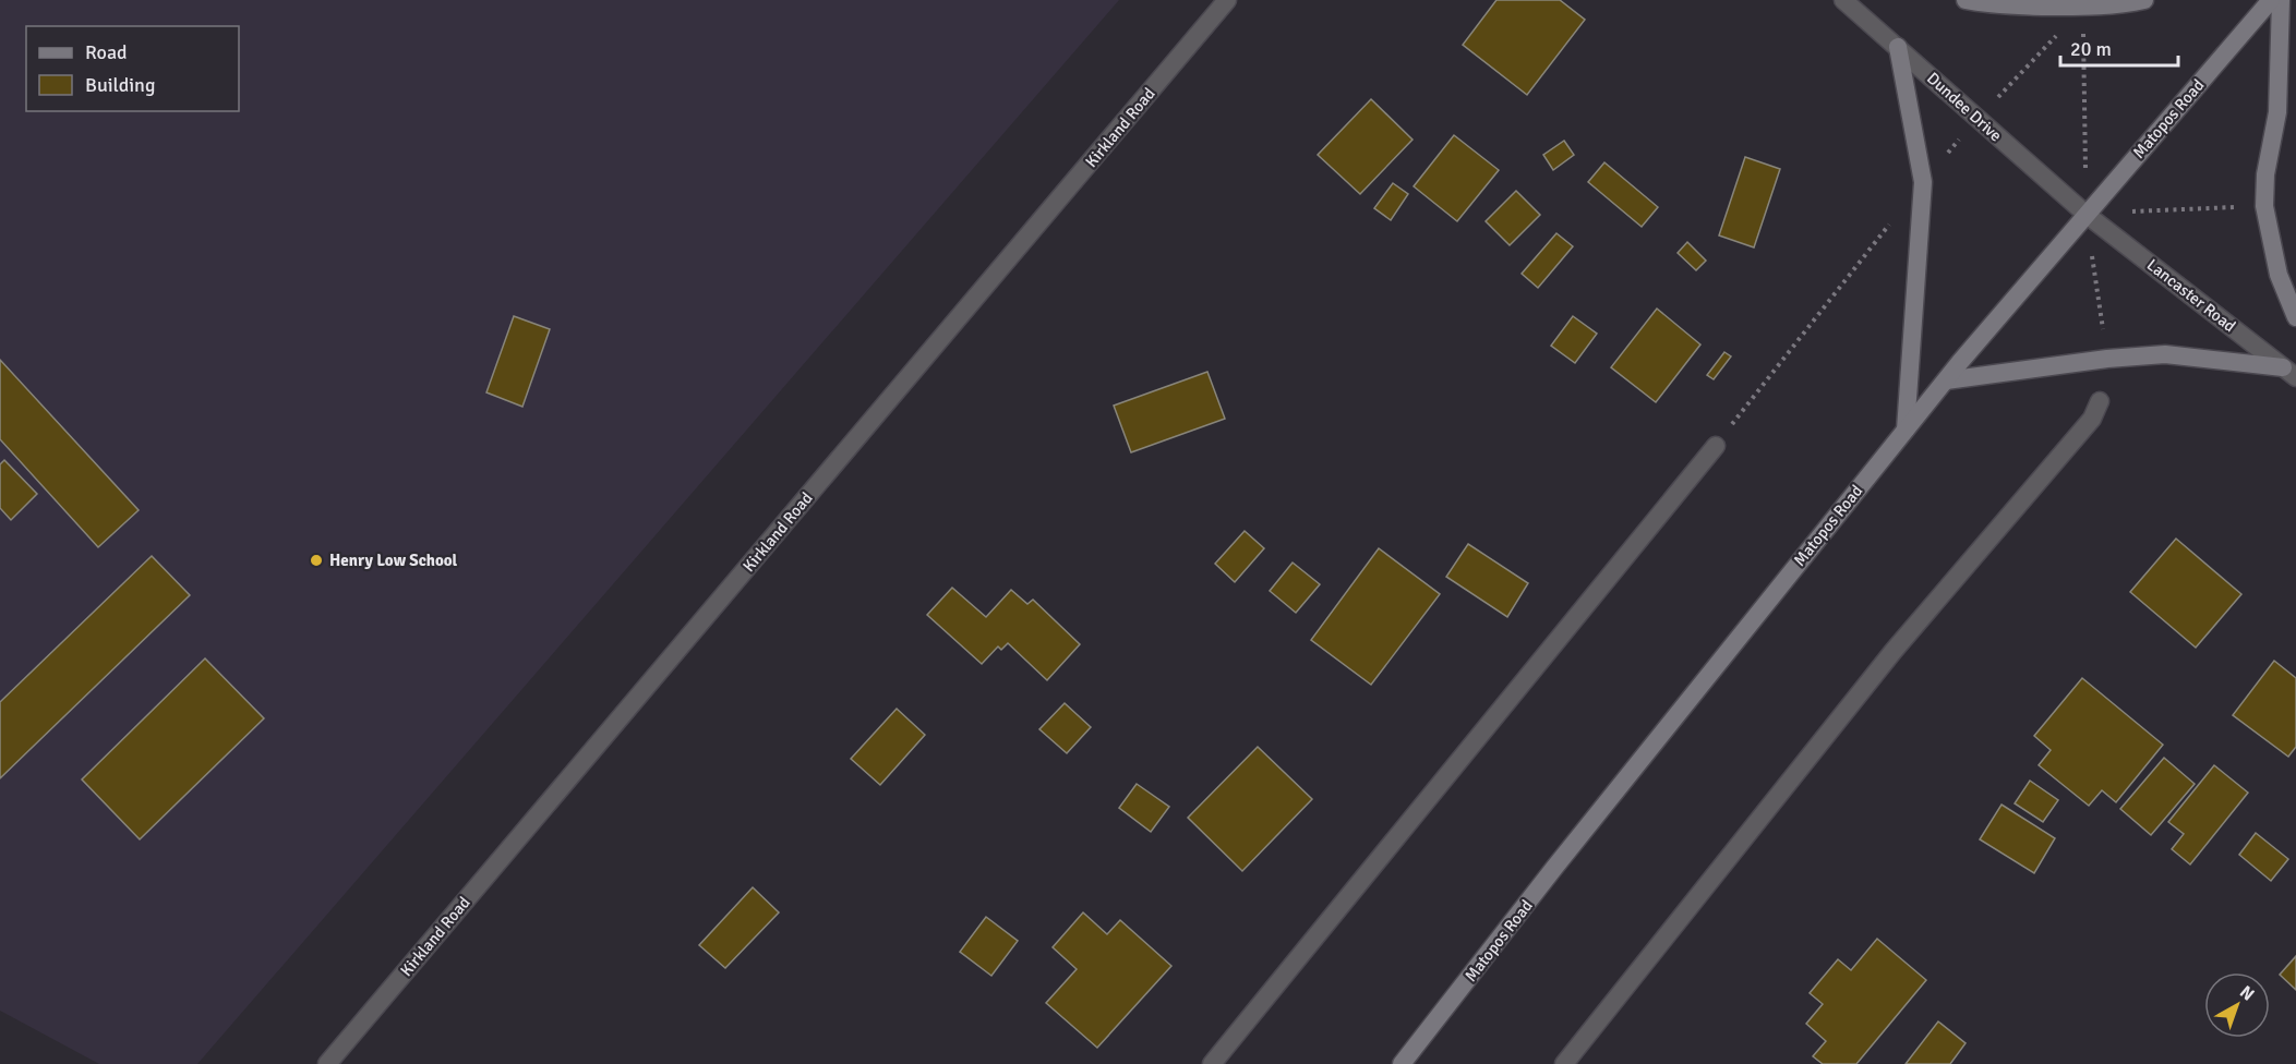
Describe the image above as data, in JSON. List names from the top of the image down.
{
  "streets": {
    "main road": ["Matopos Road"],
    "street": ["Dundee Drive", "Kirkland Road", "Lancaster Road"]
  },
  "crossings": [
    ["Dundee Drive", "Matopos Road"],
    ["Dundee Drive", "Lancaster Road"],
    ["Matopos Road", "Lancaster Road"]
  ],
  "places": ["Henry Low School"],
  "legend": ["Road", "Building"],
  "scale_bar": "20 m",
  "north": "top right"
}
